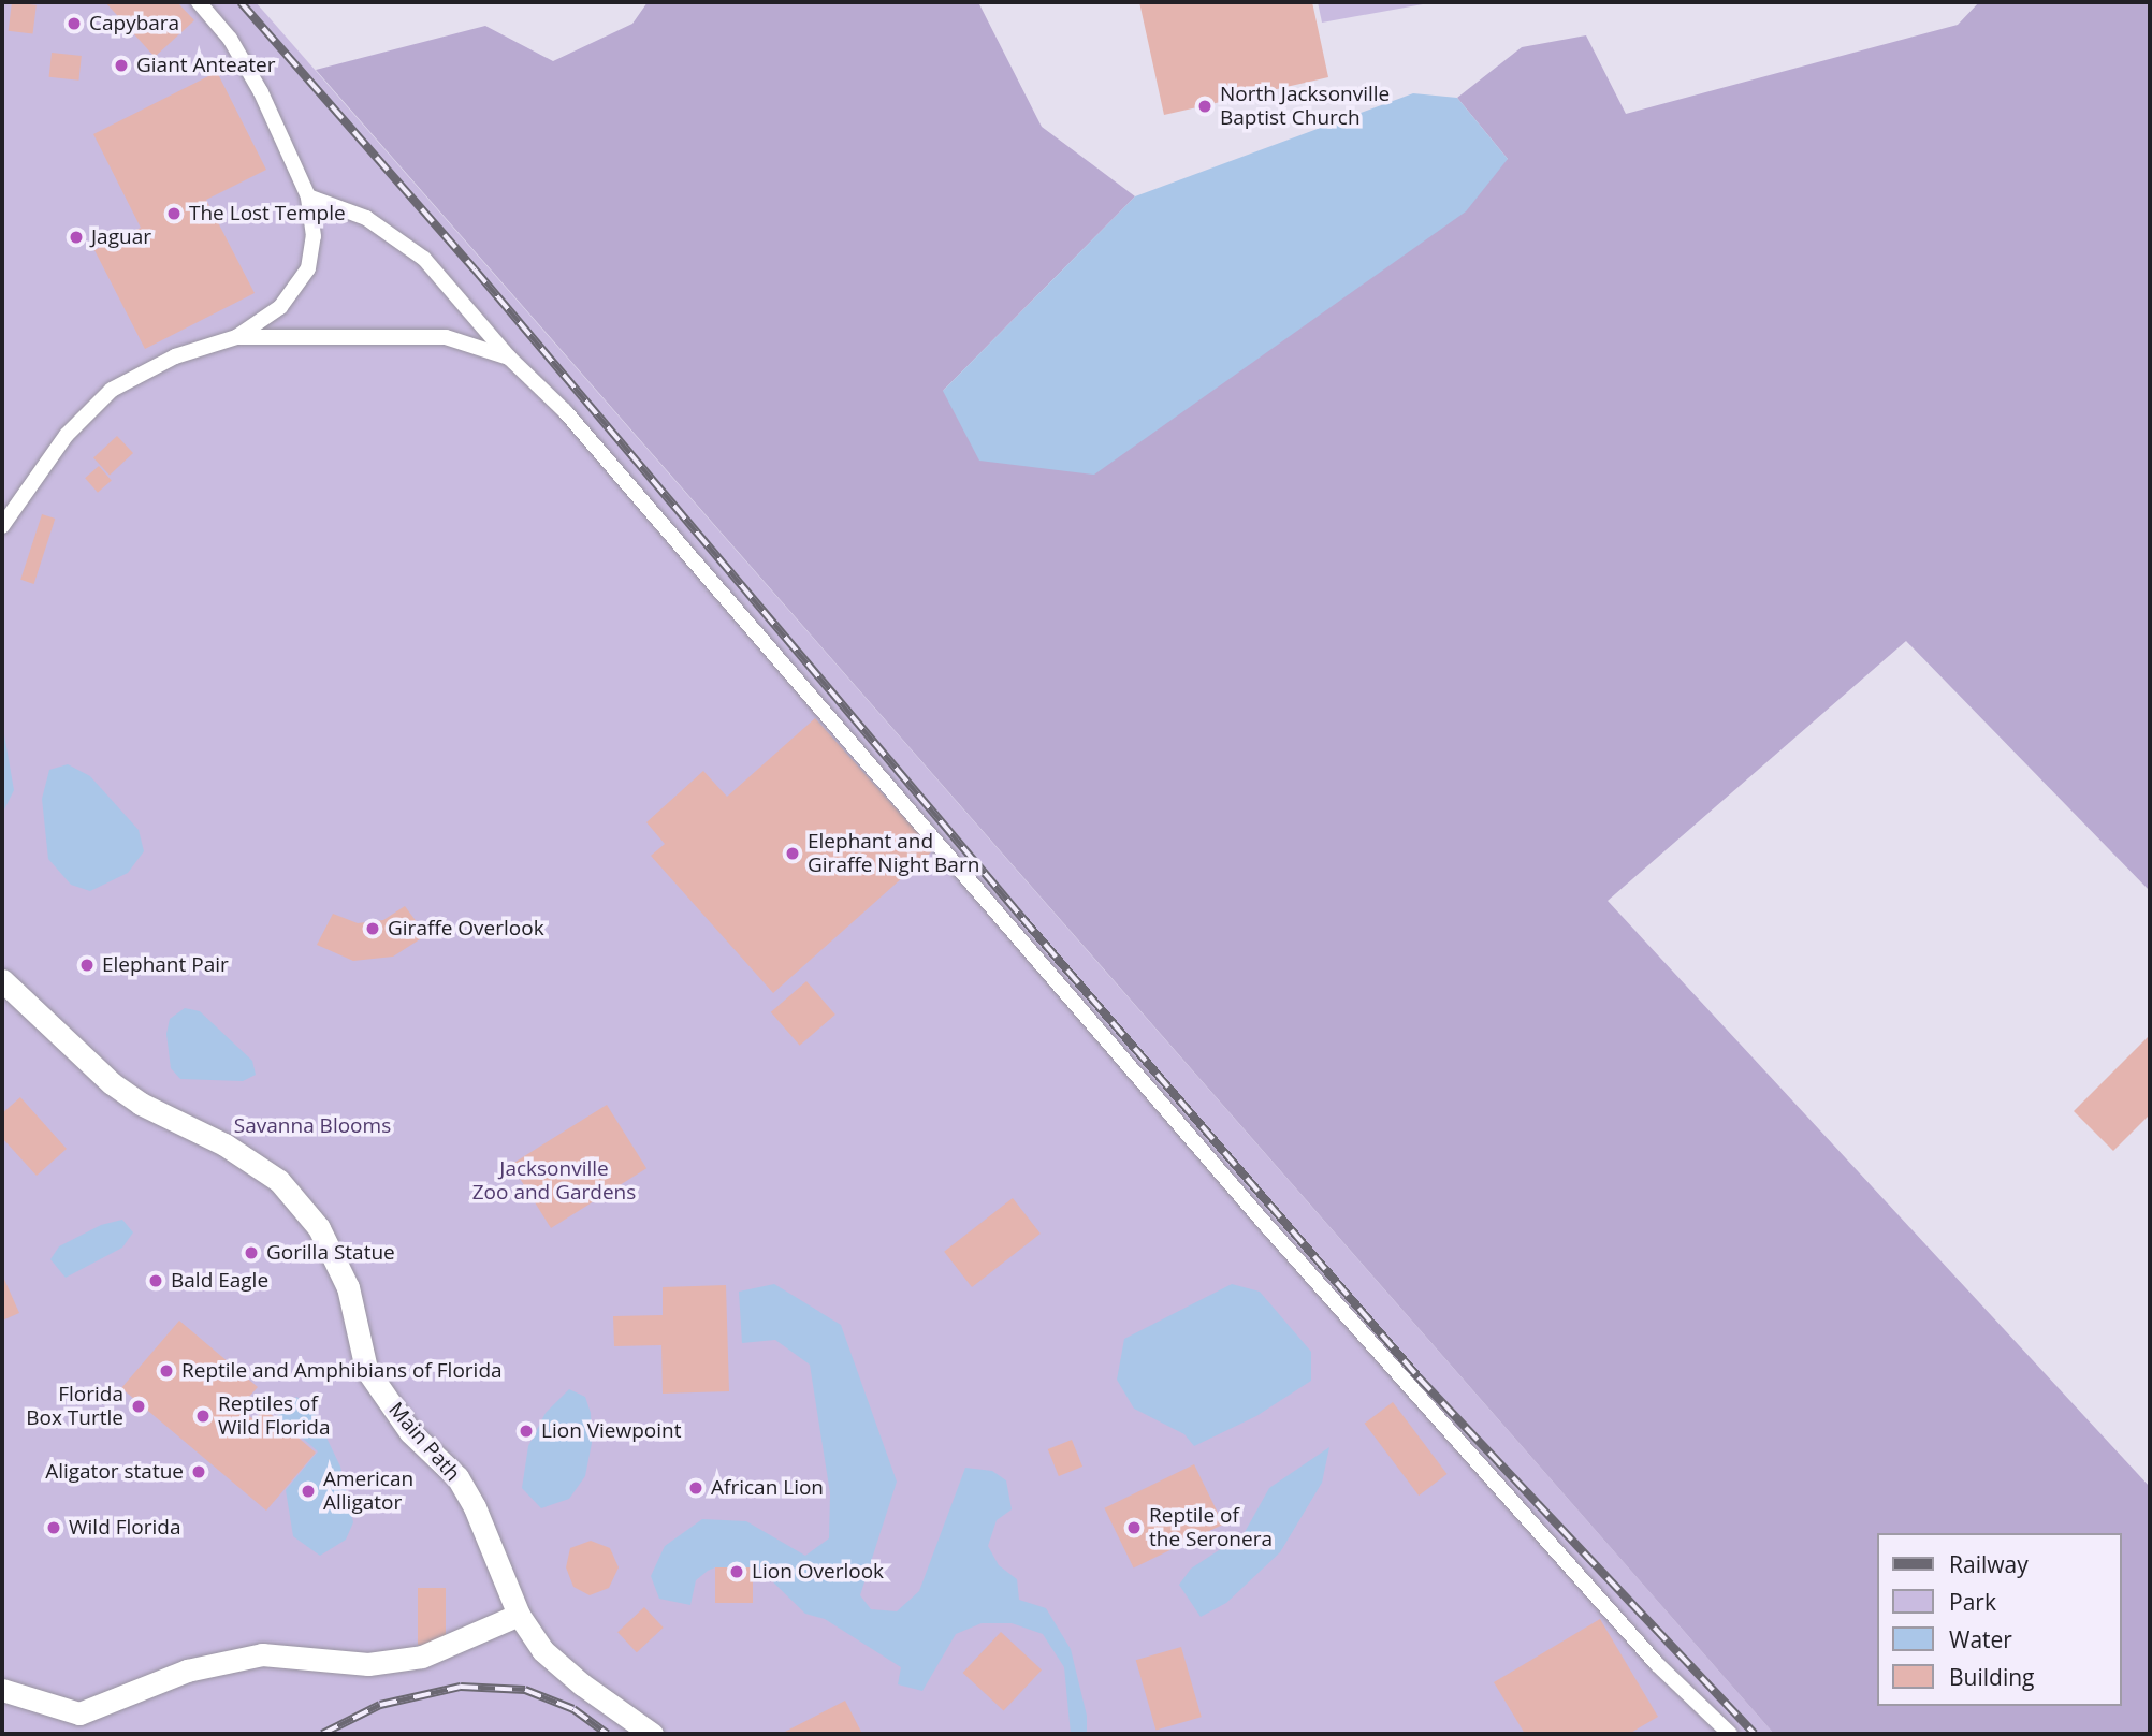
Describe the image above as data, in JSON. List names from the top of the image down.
{
  "streets": {
    "street": ["Main Path"]
  },
  "parks": ["Savanna Blooms", "Jacksonville Zoo and Gardens"],
  "places": [
    "Capybara",
    "Giant Anteater",
    "North Jacksonville Baptist Church",
    "The Lost Temple",
    "Jaguar",
    "Elephant and Giraffe Night Barn",
    "Giraffe Overlook",
    "Elephant Pair",
    "Gorilla Statue",
    "Bald Eagle",
    "Reptile and Amphibians of Florida",
    "Florida Box Turtle",
    "Reptiles of Wild Florida",
    "Lion Viewpoint",
    "Aligator statue",
    "African Lion",
    "American Alligator",
    "Wild Florida",
    "Reptile of the Seronera",
    "Lion Overlook"
  ],
  "legend": [
    "Railway",
    "Park",
    "Water",
    "Building"
  ]
}
